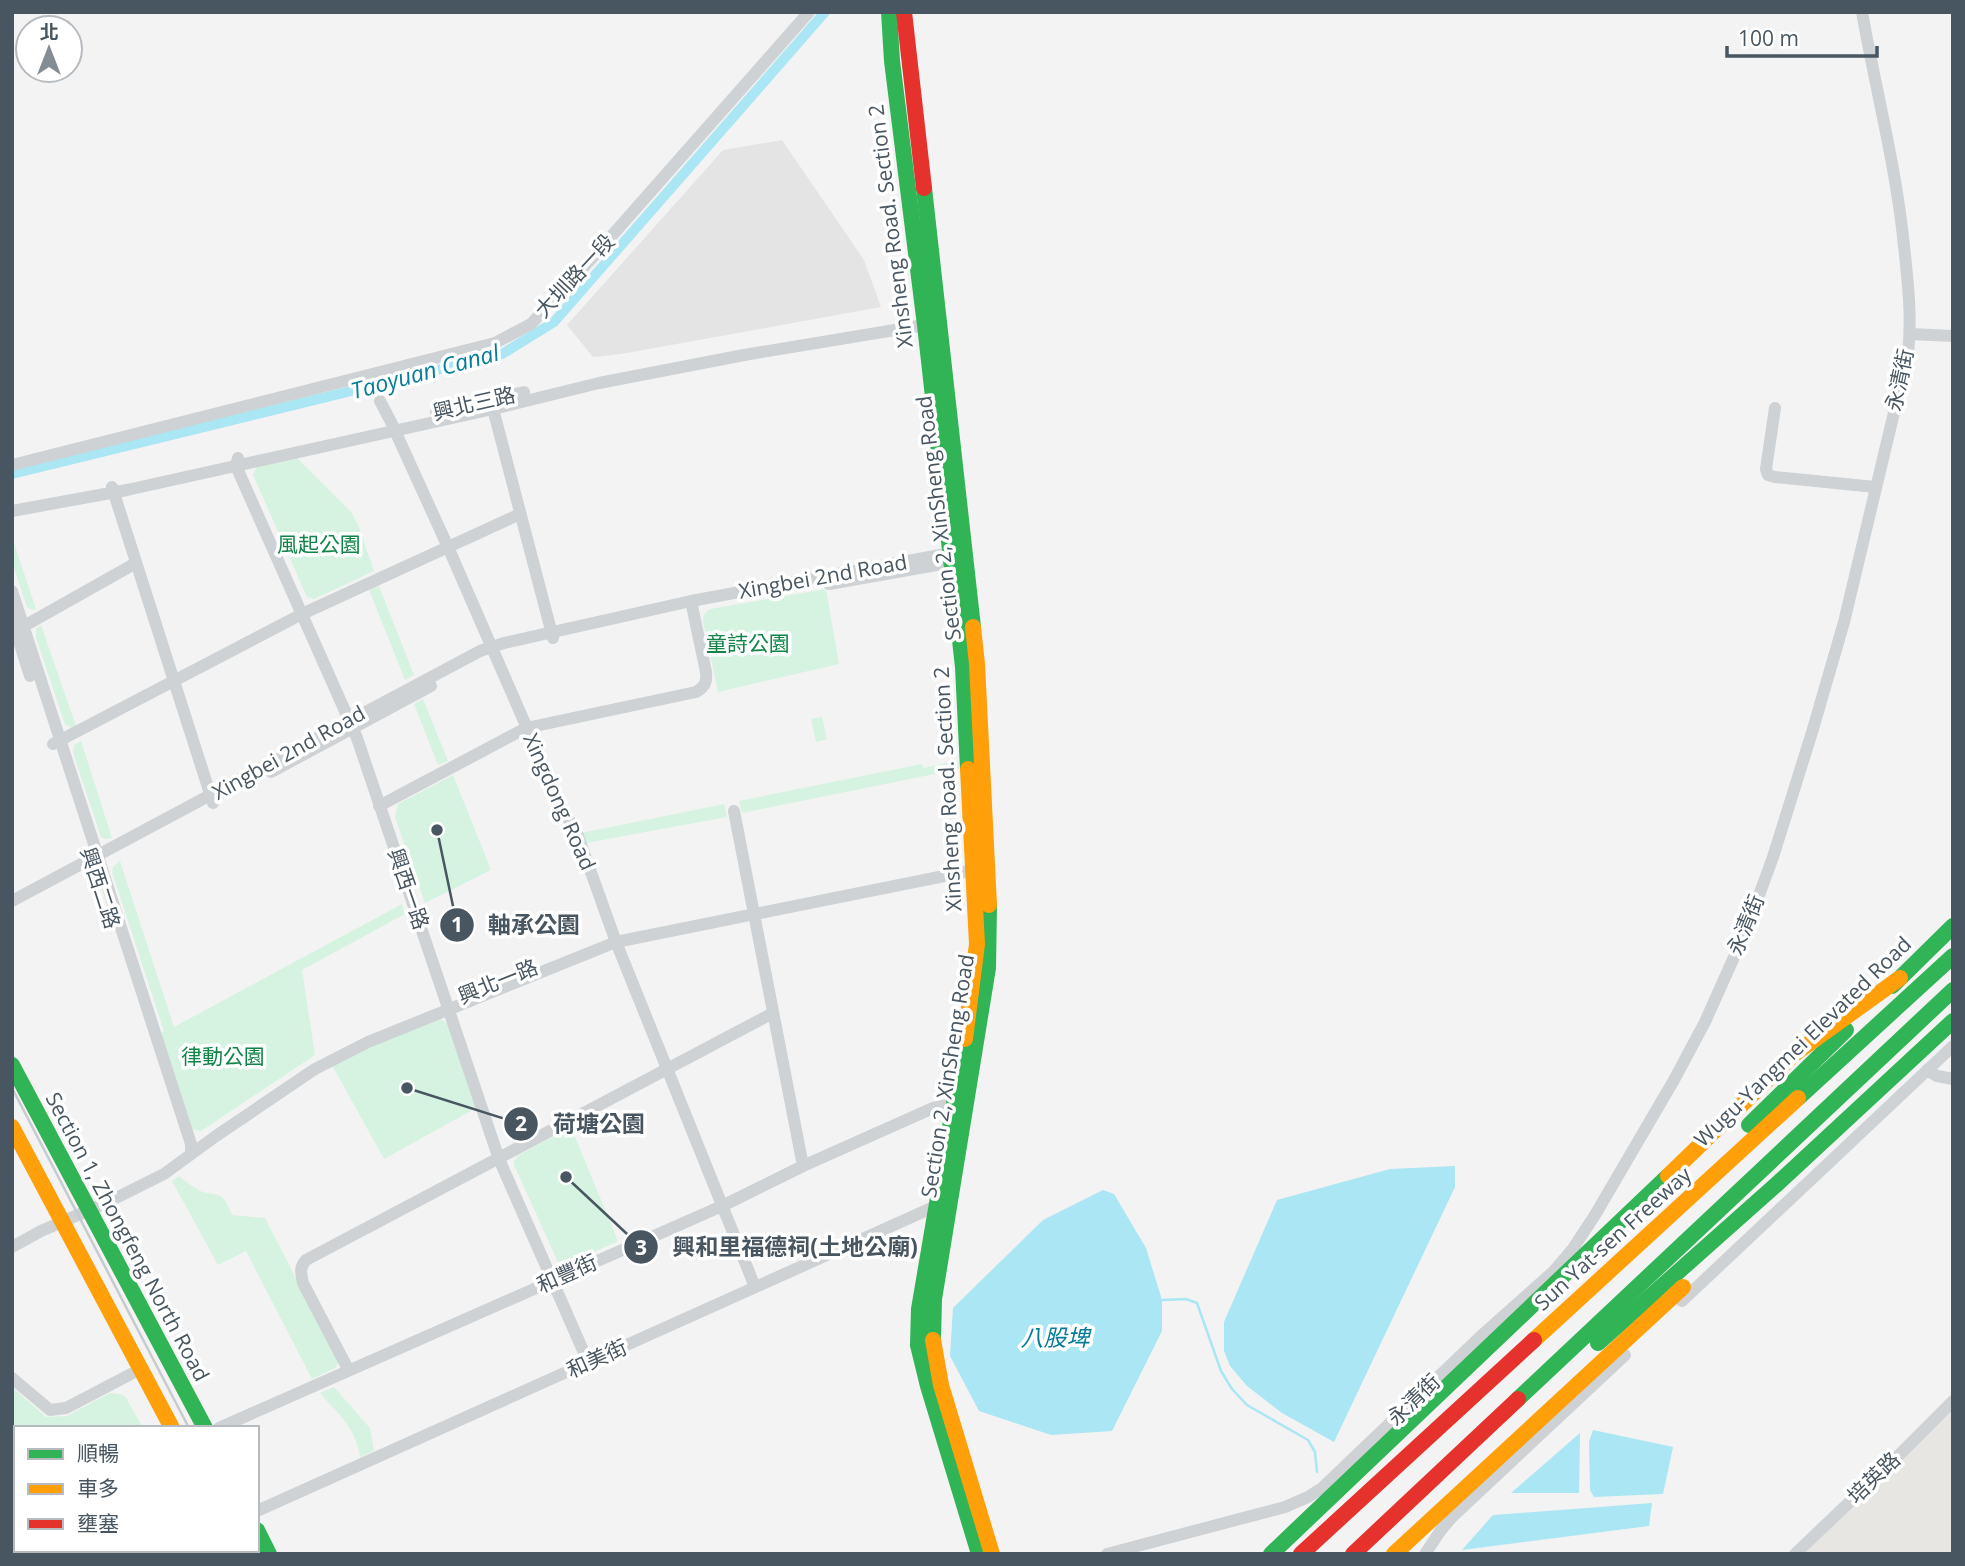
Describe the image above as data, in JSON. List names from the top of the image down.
{
  "streets": {
    "main road": [
      "Xinsheng Road. Section 2",
      "Section 2, XinSheng Road",
      "Wugu-Yangmei Elevated Road",
      "Section 1, Zhongfeng North Road",
      "Sun Yat-sen Freeway"
    ],
    "street": [
      "大圳路一段",
      "永清街",
      "興北三路",
      "Xingbei 2nd Road",
      "Xingdong Road",
      "興北一路",
      "和豐街",
      "和美街",
      "培英路"
    ]
  },
  "crossings": [
    ["Xinsheng Road. Section 2", "興北三路"],
    ["Xinsheng Road. Section 2", "Section 2, XinSheng Road"],
    ["Xinsheng Road. Section 2", "和豐街"],
    ["Xinsheng Road. Section 2", "和美街"],
    ["興北三路", "Section 2, XinSheng Road"],
    ["興北三路", "Xingdong Road"],
    ["Section 2, XinSheng Road", "Xingbei 2nd Road"],
    ["Xingbei 2nd Road", "Xingdong Road"],
    ["Xingdong Road", "興北一路"],
    ["Xingdong Road", "和豐街"],
    ["Xingdong Road", "和美街"],
    ["興北一路", "Section 1, Zhongfeng North Road"],
    ["Wugu-Yangmei Elevated Road", "Sun Yat-sen Freeway"]
  ],
  "water": ["Taoyuan Canal", "八股埤"],
  "parks": ["風起公園", "童詩公園", "律動公園"],
  "places": ["軸承公園", "荷塘公園", "興和里福德祠(土地公廟)"],
  "legend": ["順暢", "車多", "壅塞"],
  "scale_bar": "100 m",
  "north": "top"
}
